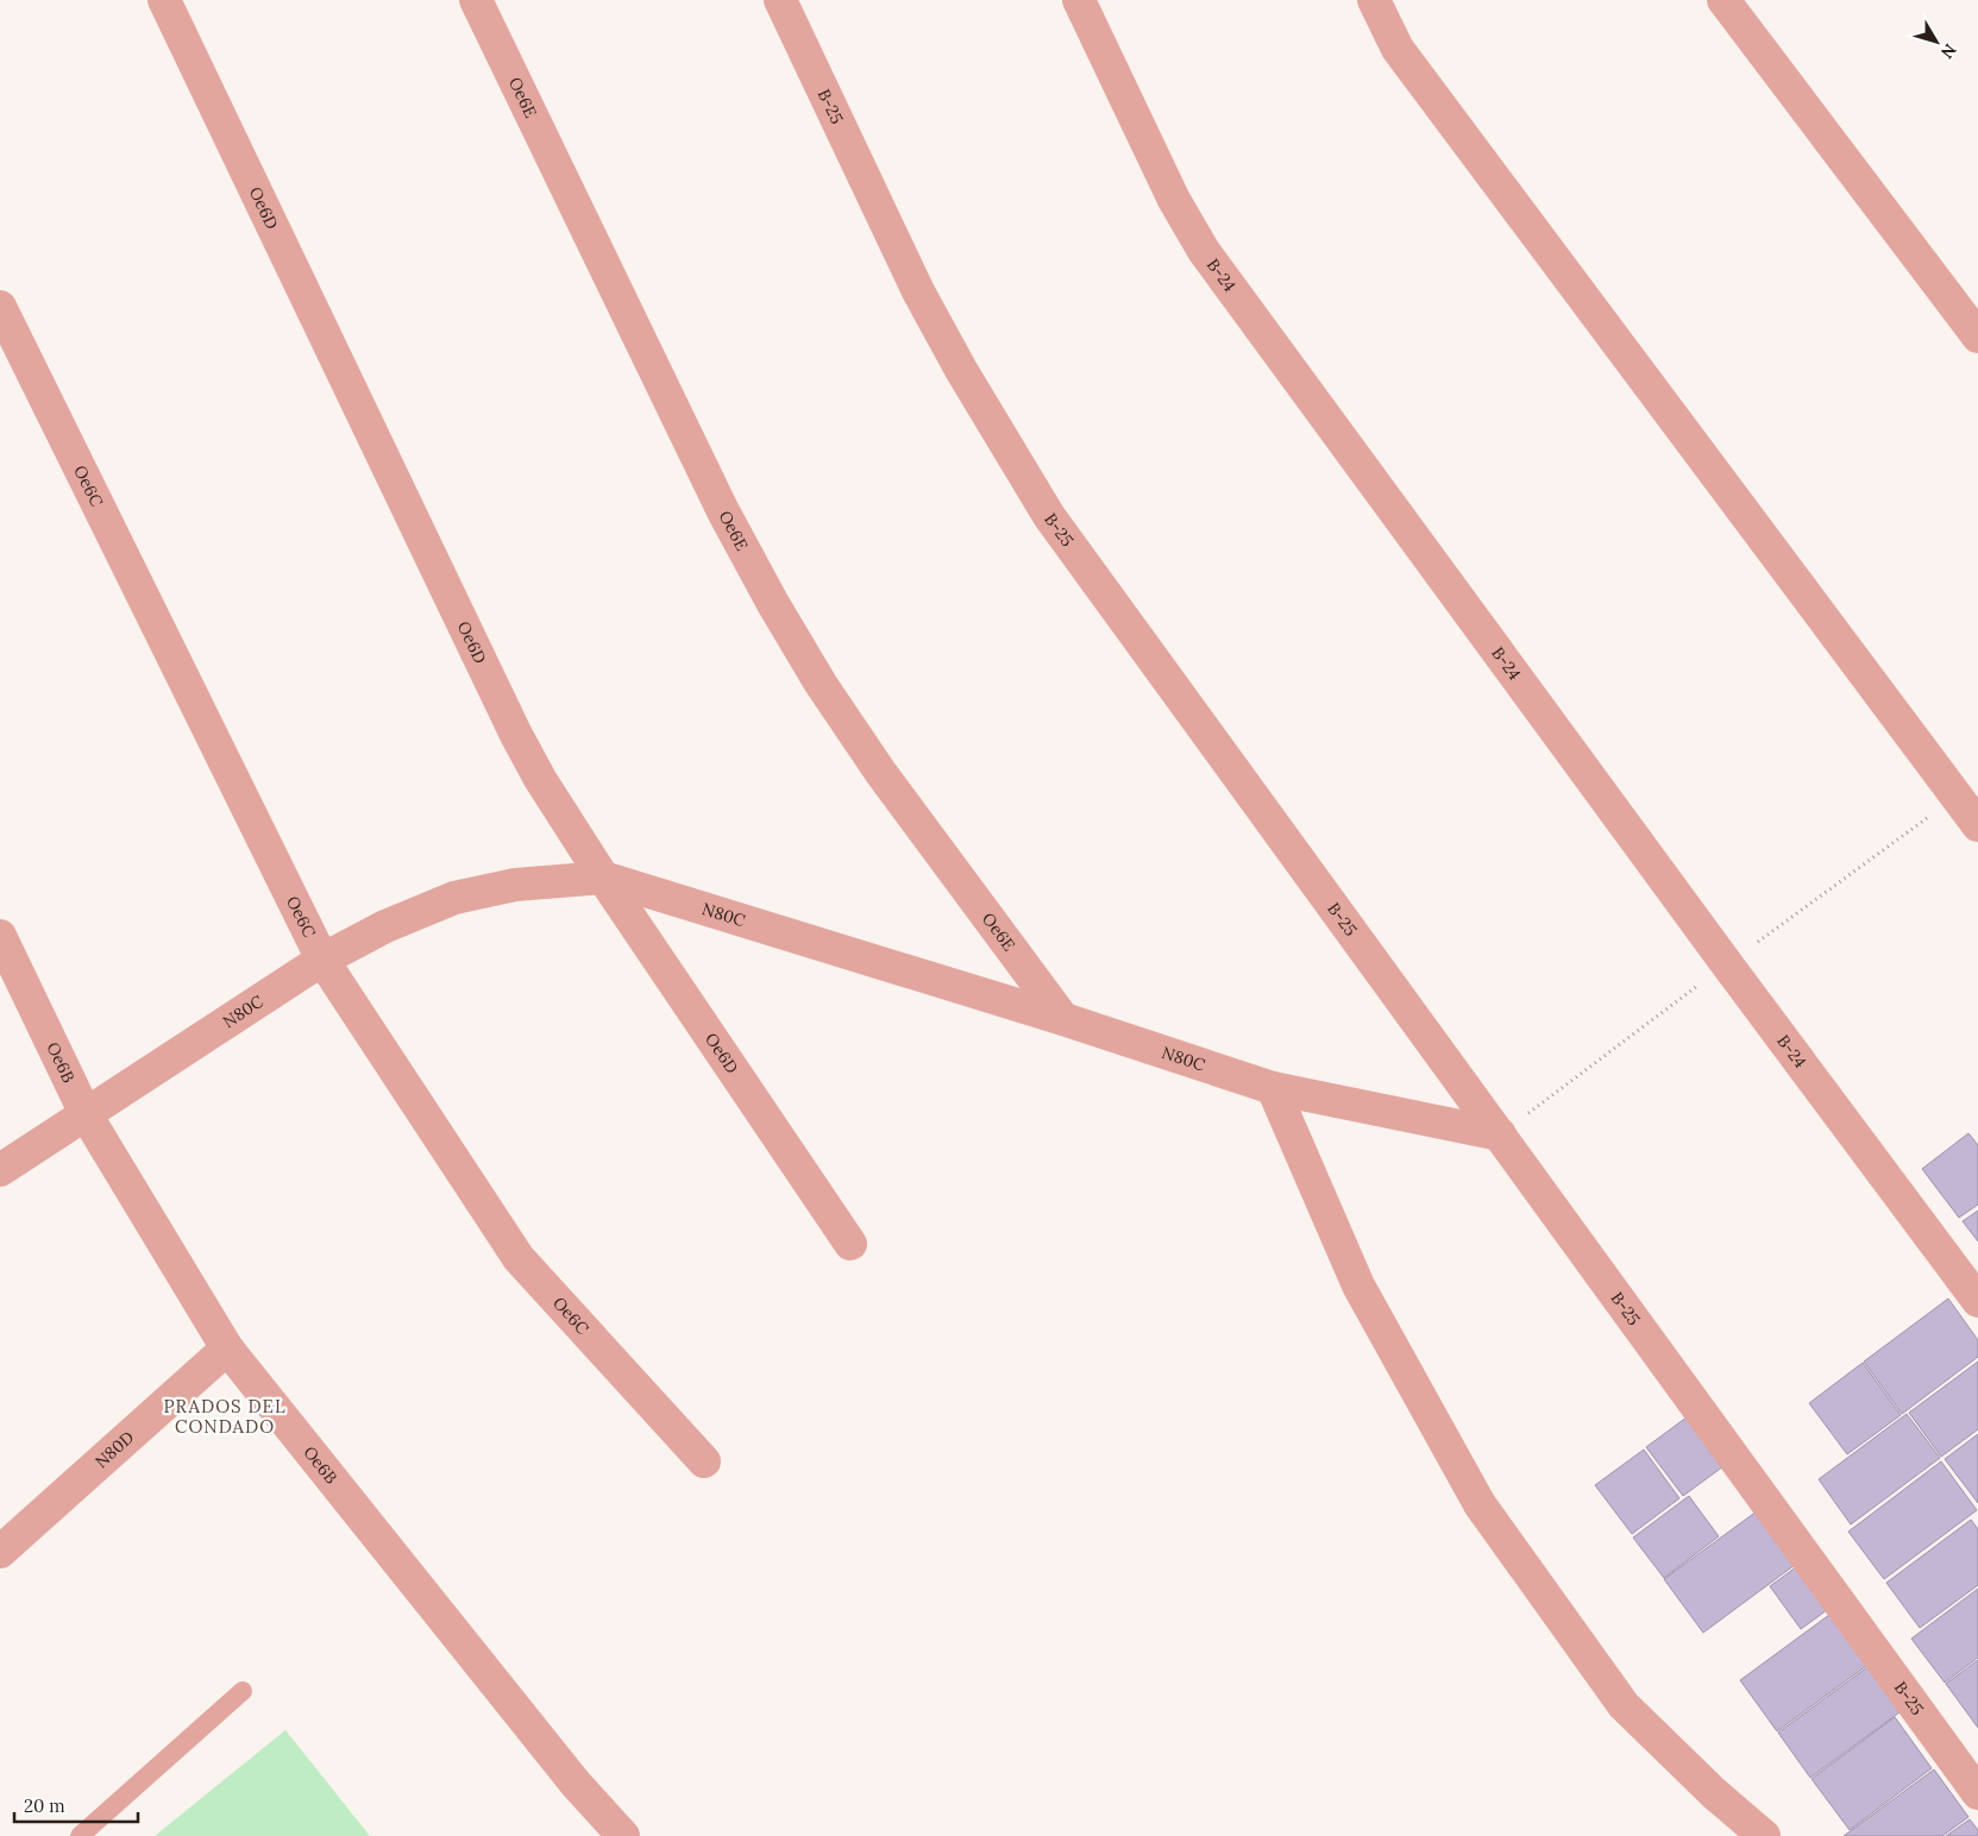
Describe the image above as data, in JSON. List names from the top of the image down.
{
  "streets": {
    "street": [
      "Oe6E",
      "B-25",
      "Oe6D",
      "B-24",
      "Oe6C",
      "N80C",
      "Oe6B",
      "N80D"
    ]
  },
  "crossings": [
    ["Oe6E", "N80C"],
    ["B-25", "N80C"],
    ["Oe6D", "N80C"],
    ["Oe6C", "N80C"],
    ["N80C", "Oe6B"],
    ["Oe6B", "N80D"]
  ],
  "districts": ["PRADOS DEL CONDADO"],
  "scale_bar": "20 m",
  "north": "bottom right"
}
